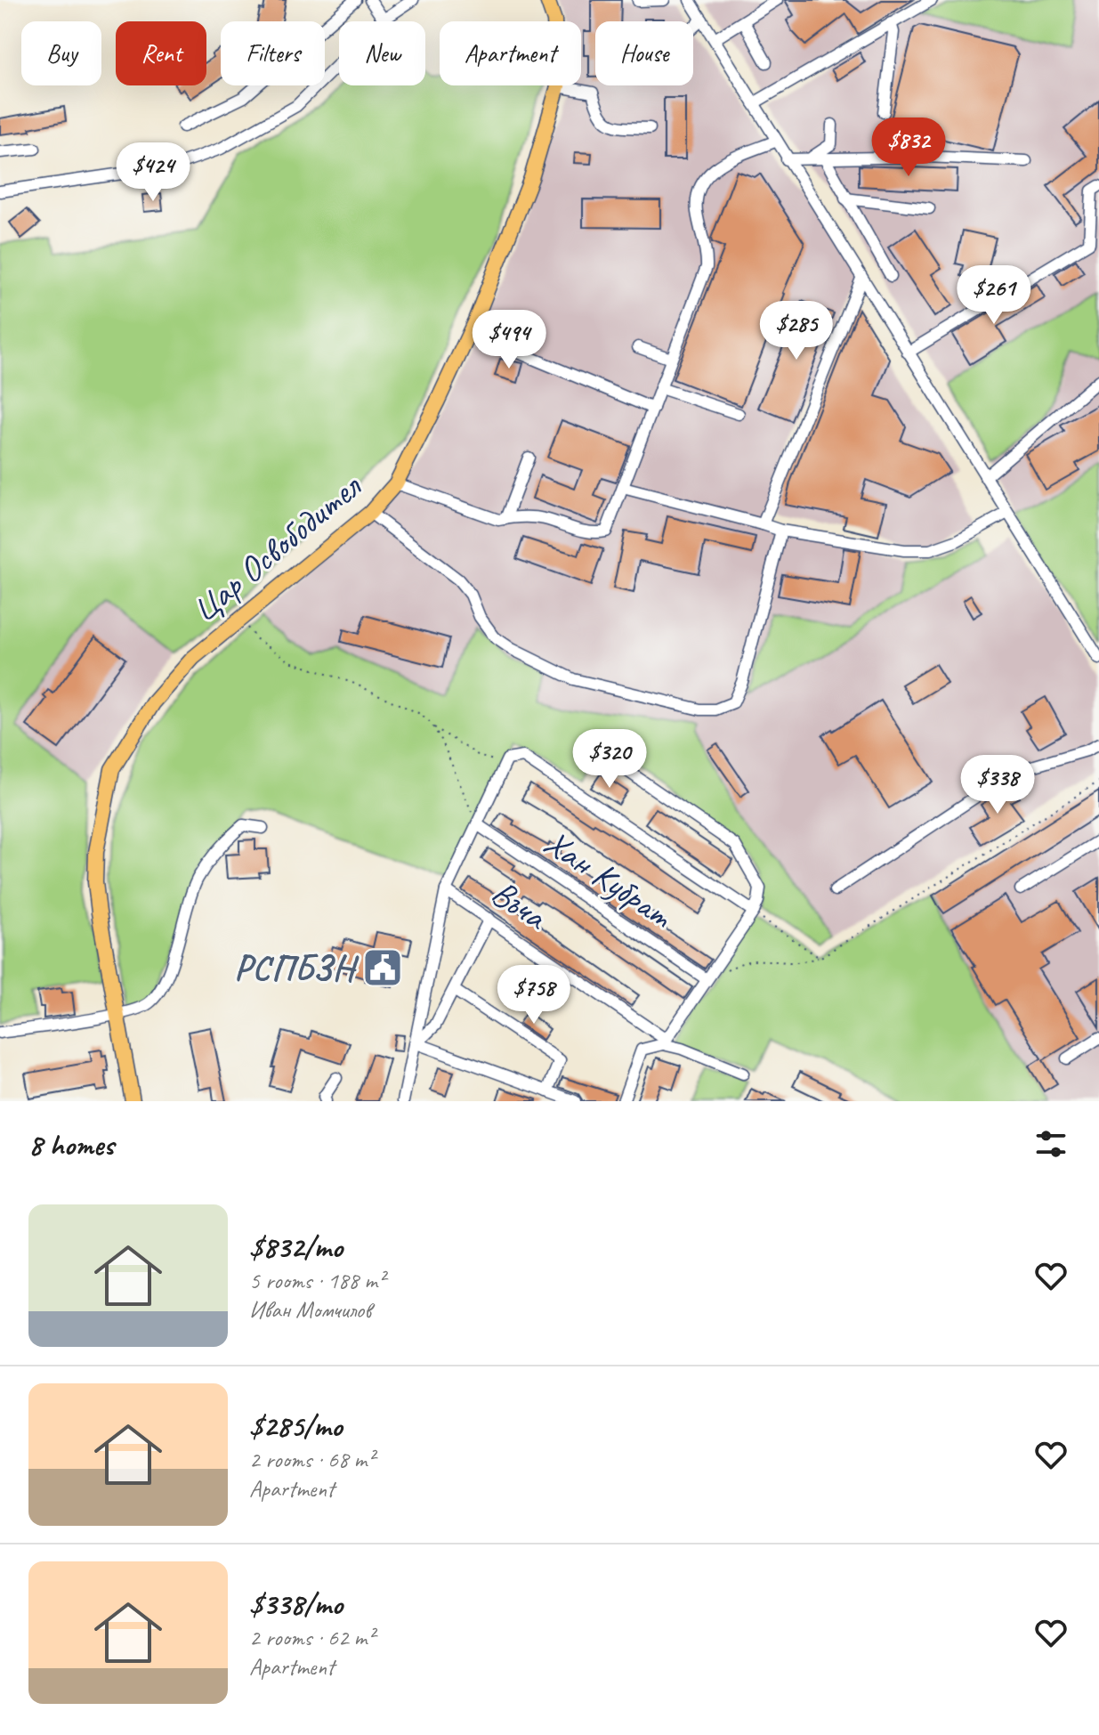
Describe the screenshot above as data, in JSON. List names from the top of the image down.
{
  "streets": {
    "main road": ["Цар Освободител"],
    "street": ["Хан Кубрат", "Въча"]
  },
  "places": {
    "public building": ["РСПБЗН"]
  },
  "page": {
    "chip": [
      "Buy",
      "Rent",
      "Filters",
      "New",
      "Apartment",
      "House"
    ],
    "price": [
      "$832",
      "$424",
      "$261",
      "$285",
      "$494",
      "$320",
      "$338",
      "$758"
    ],
    "heading": "8 homes",
    "list": [
      {
        "name": "$832/mo",
        "note": "5 rooms · 188 m² · Иван Момчилов"
      },
      {
        "name": "$285/mo",
        "note": "2 rooms · 68 m² · Apartment"
      },
      {
        "name": "$338/mo",
        "note": "2 rooms · 62 m² · Apartment"
      }
    ]
  }
}
